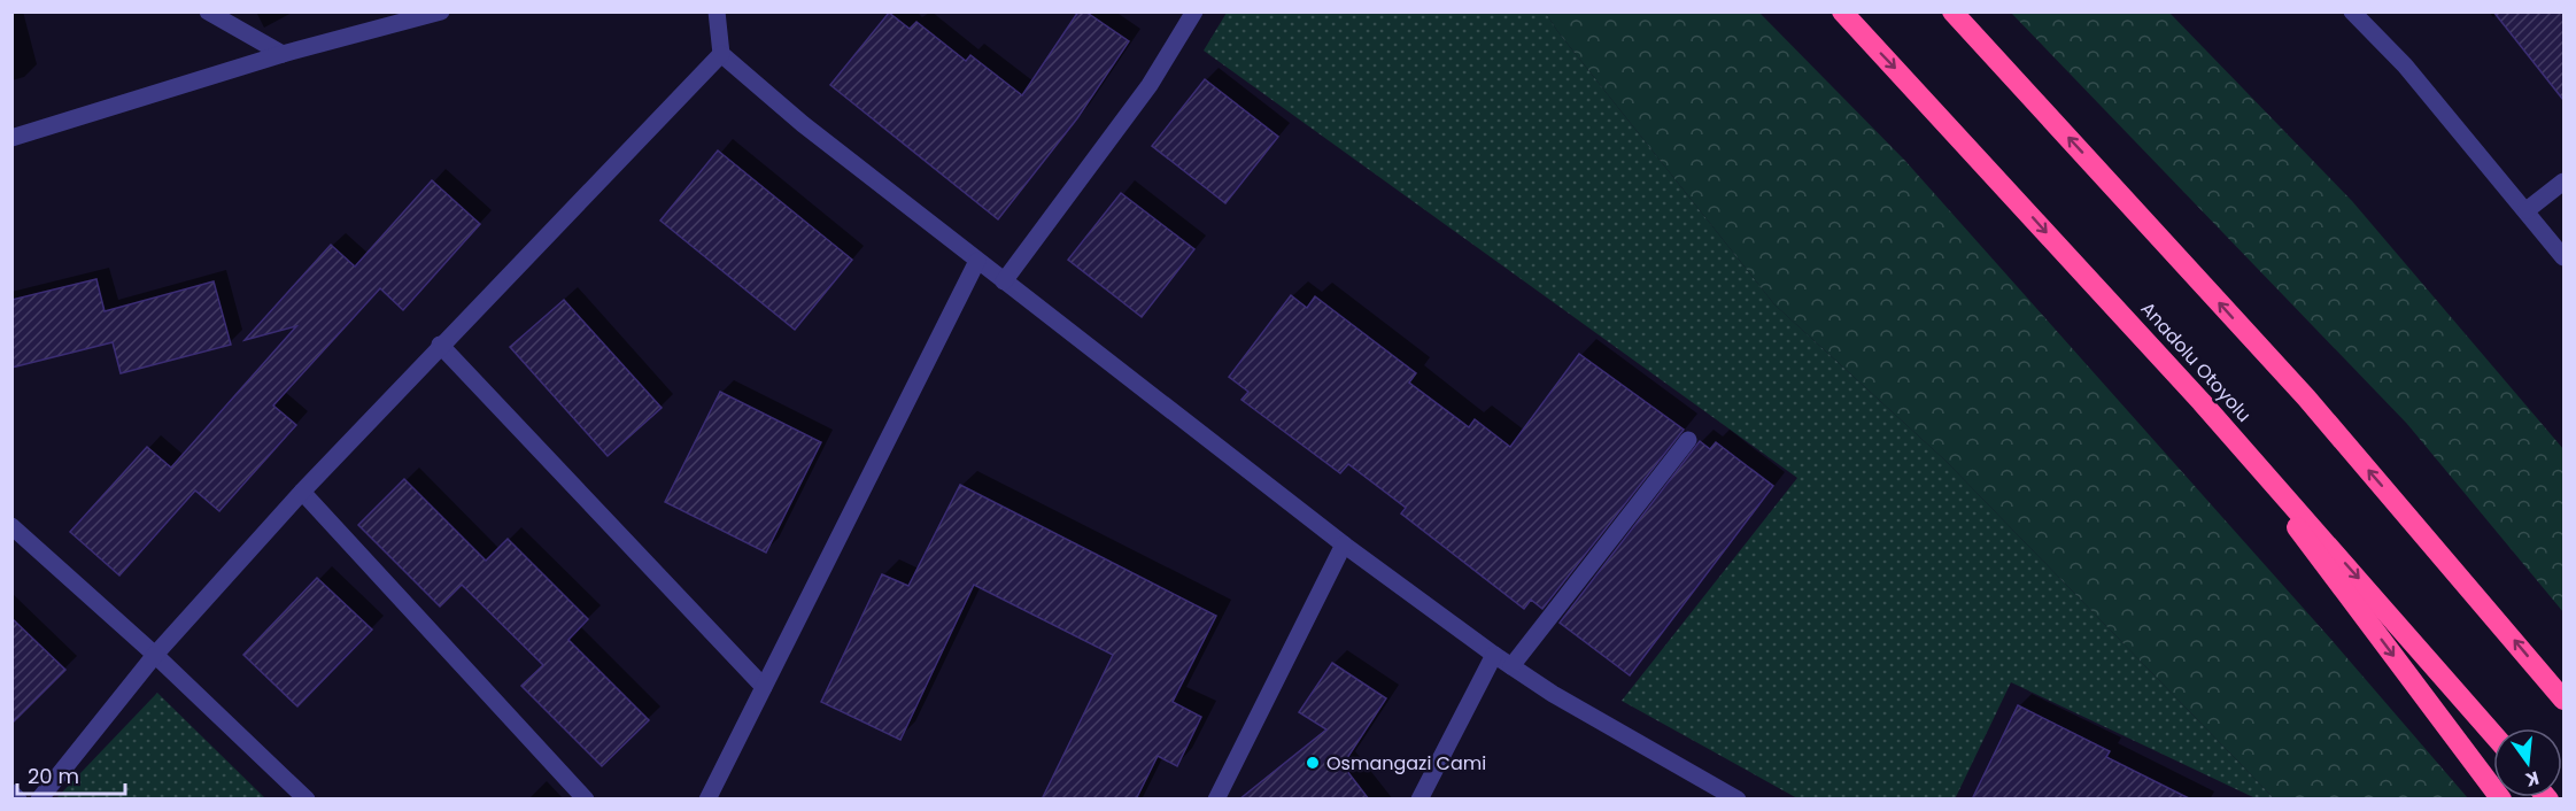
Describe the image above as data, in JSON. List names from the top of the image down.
{
  "streets": {
    "highway": ["Anadolu Otoyolu"]
  },
  "places": ["Osmangazi Cami"],
  "scale_bar": "20 m",
  "north": "bottom"
}
